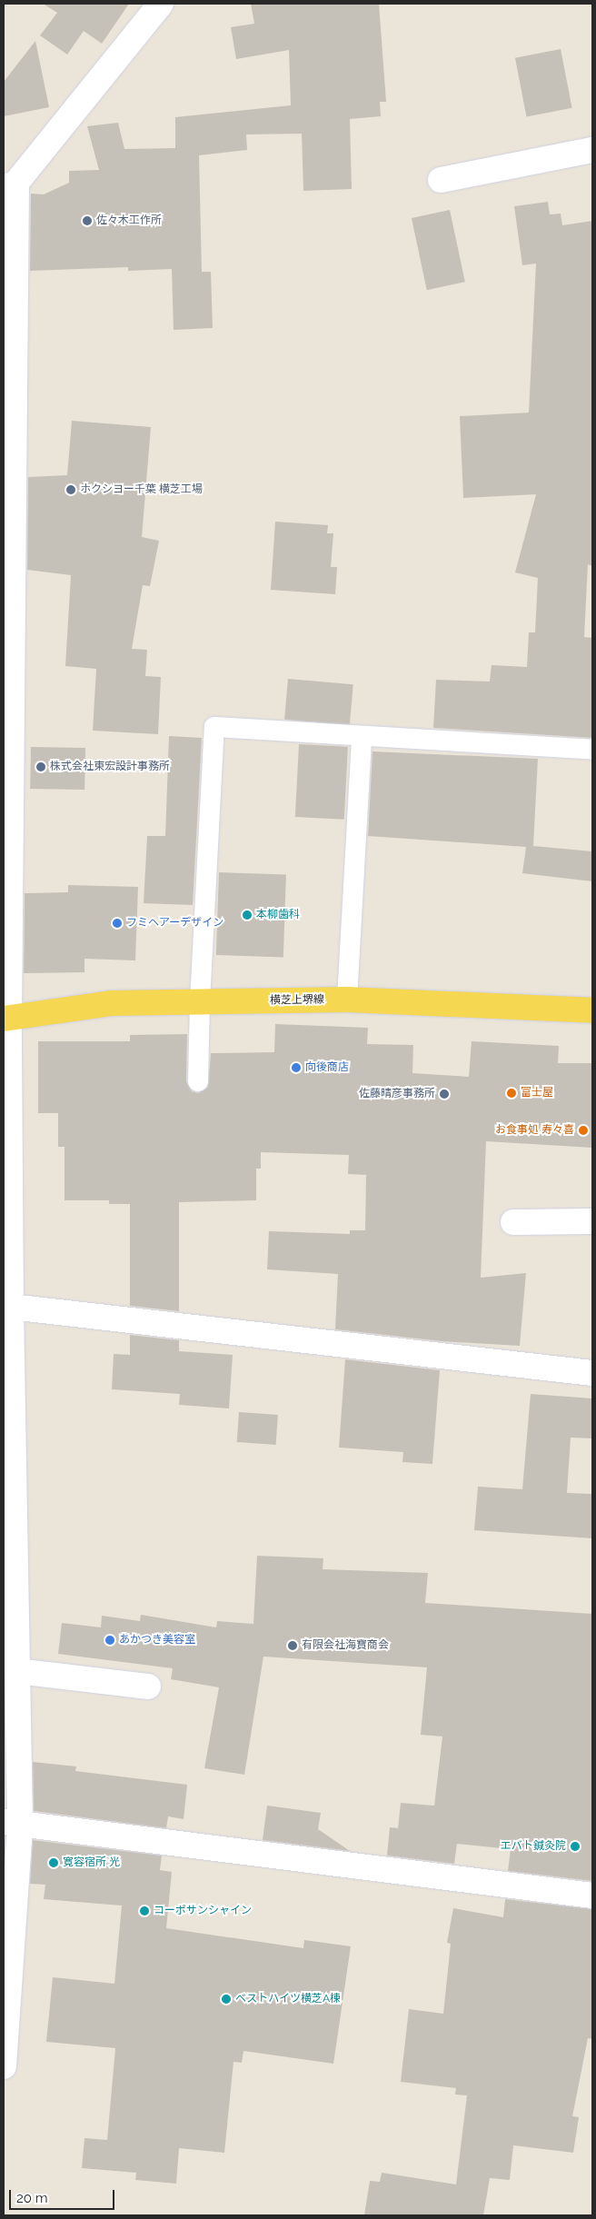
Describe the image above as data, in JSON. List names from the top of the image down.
{
  "streets": {
    "main road": ["横芝上堺線"]
  },
  "places": [
    "佐々木工作所",
    "ホクシヨー千葉 横芝工場",
    "株式会社東宏設計事務所",
    "本柳歯科",
    "フミヘアーデザイン",
    "向後商店",
    "富士屋",
    "佐藤晴彦事務所",
    "お食事処 寿々喜",
    "あかつき美容室",
    "有限会社海寶商会",
    "エバト鍼灸院",
    "寛容宿所 光",
    "コーポサンシャイン",
    "ベストハイツ横芝A棟"
  ],
  "scale_bar": "20 m"
}
